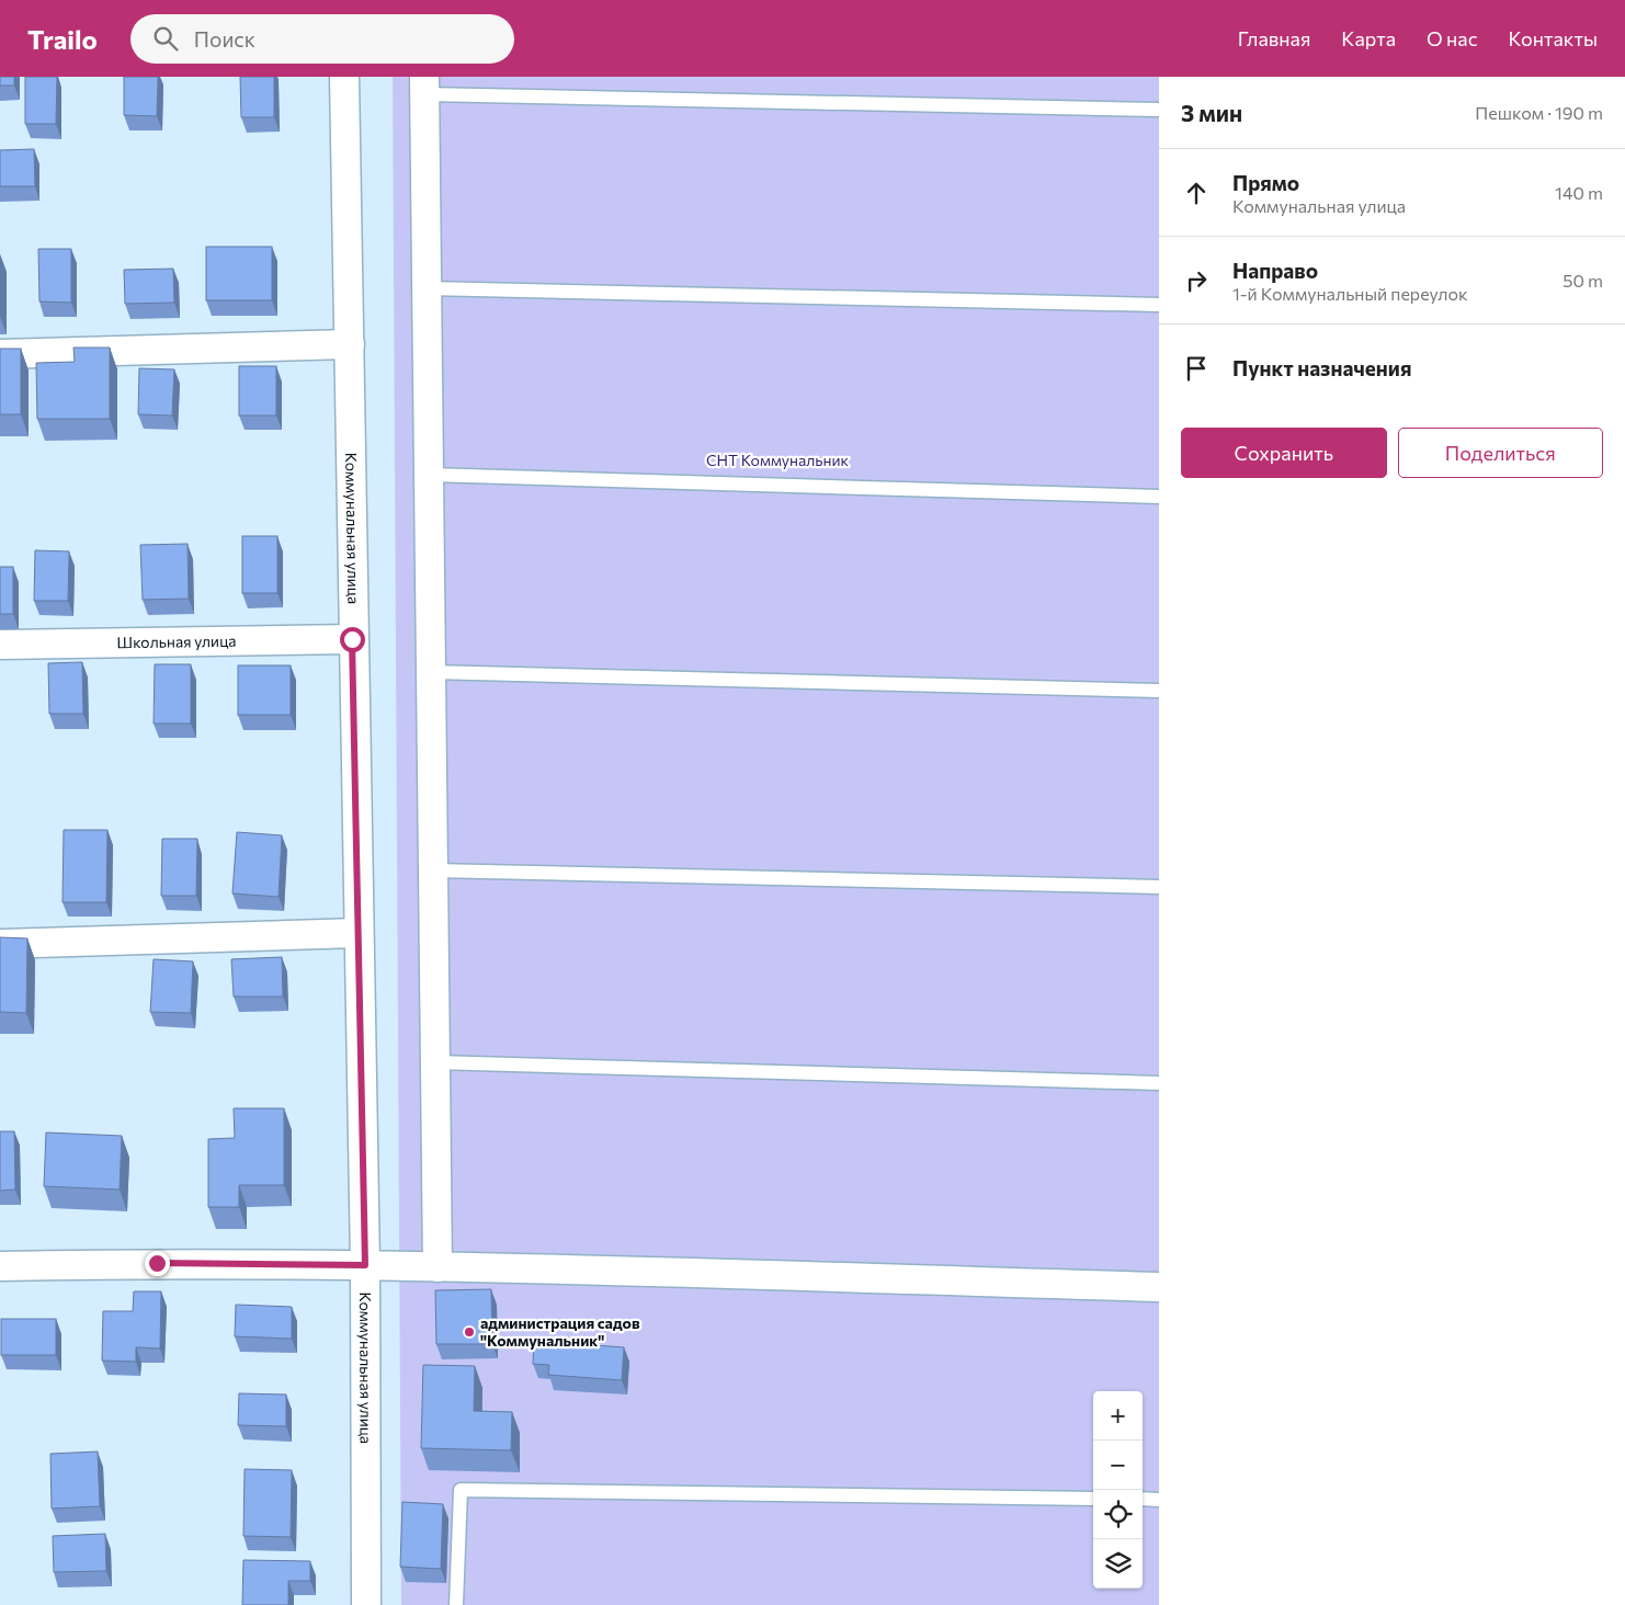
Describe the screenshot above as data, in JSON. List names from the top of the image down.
{
  "streets": {
    "street": ["Коммунальная улица", "Школьная улица"]
  },
  "crossings": [
    ["Коммунальная улица", "Школьная улица"]
  ],
  "parks": ["СНТ Коммунальник"],
  "places": ["администрация садов \"Коммунальник\""],
  "page": {
    "header": "Trailo",
    "search": "Поиск",
    "nav": [
      "Главная",
      "Карта",
      "О нас",
      "Контакты"
    ],
    "heading": ["3 мин", "Пешком · 190 m"],
    "list": [
      ["Прямо", "Коммунальная улица", "140 m"],
      ["Направо", "1-й Коммунальный переулок", "50 m"],
      "Пункт назначения"
    ],
    "buttons": ["Сохранить", "Поделиться"],
    "map_buttons": ["+", "−"]
  }
}
